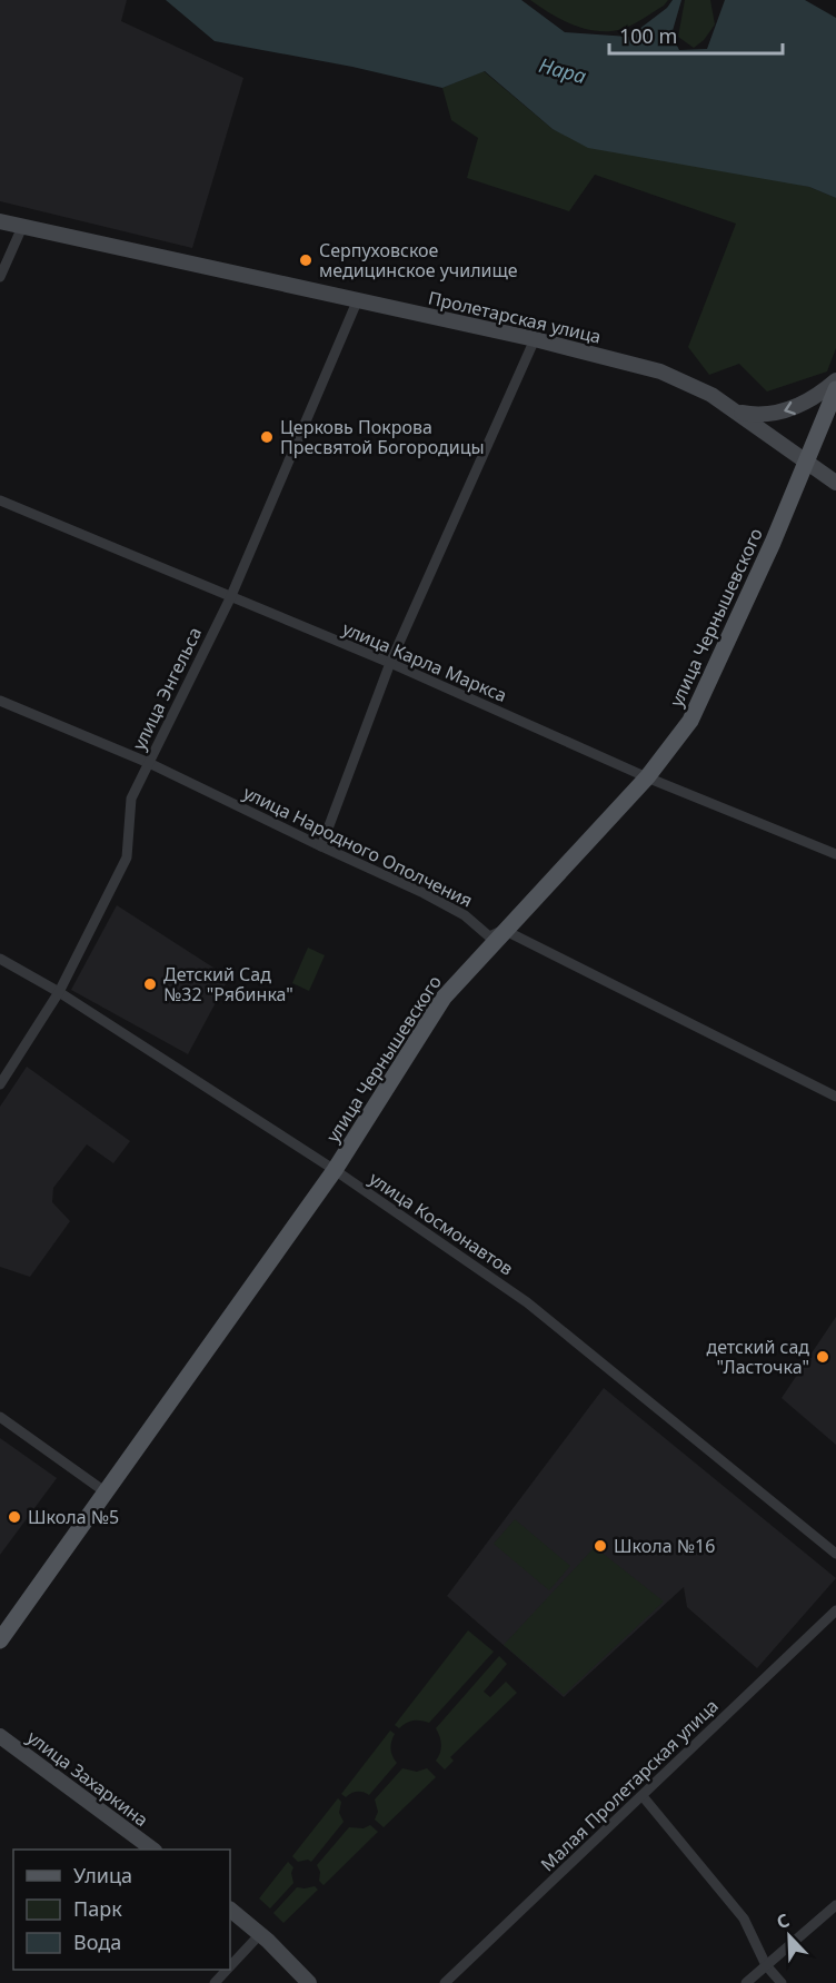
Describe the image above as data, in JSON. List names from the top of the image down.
{
  "streets": {
    "main road": ["улица Чернышевского"],
    "street": [
      "Пролетарская улица",
      "улица Карла Маркса",
      "улица Энгельса",
      "улица Народного Ополчения",
      "улица Космонавтов",
      "улица Захаркина",
      "Малая Пролетарская улица"
    ]
  },
  "crossings": [
    ["Пролетарская улица", "улица Чернышевского"],
    ["Пролетарская улица", "улица Энгельса"],
    ["улица Чернышевского", "улица Карла Маркса"],
    ["улица Чернышевского", "улица Народного Ополчения"],
    ["улица Чернышевского", "улица Космонавтов"],
    ["улица Карла Маркса", "улица Энгельса"],
    ["улица Энгельса", "улица Народного Ополчения"],
    ["улица Энгельса", "улица Космонавтов"]
  ],
  "water": ["Нара"],
  "places": [
    "Серпуховское медицинское училище",
    "Церковь Покрова Пресвятой Богородицы",
    "Детский Сад №32 \"Рябинка\"",
    "детский сад \"Ласточка\"",
    "Школа №5",
    "Школа №16"
  ],
  "legend": ["Улица", "Парк", "Вода"],
  "scale_bar": "100 m",
  "north": "top left"
}
